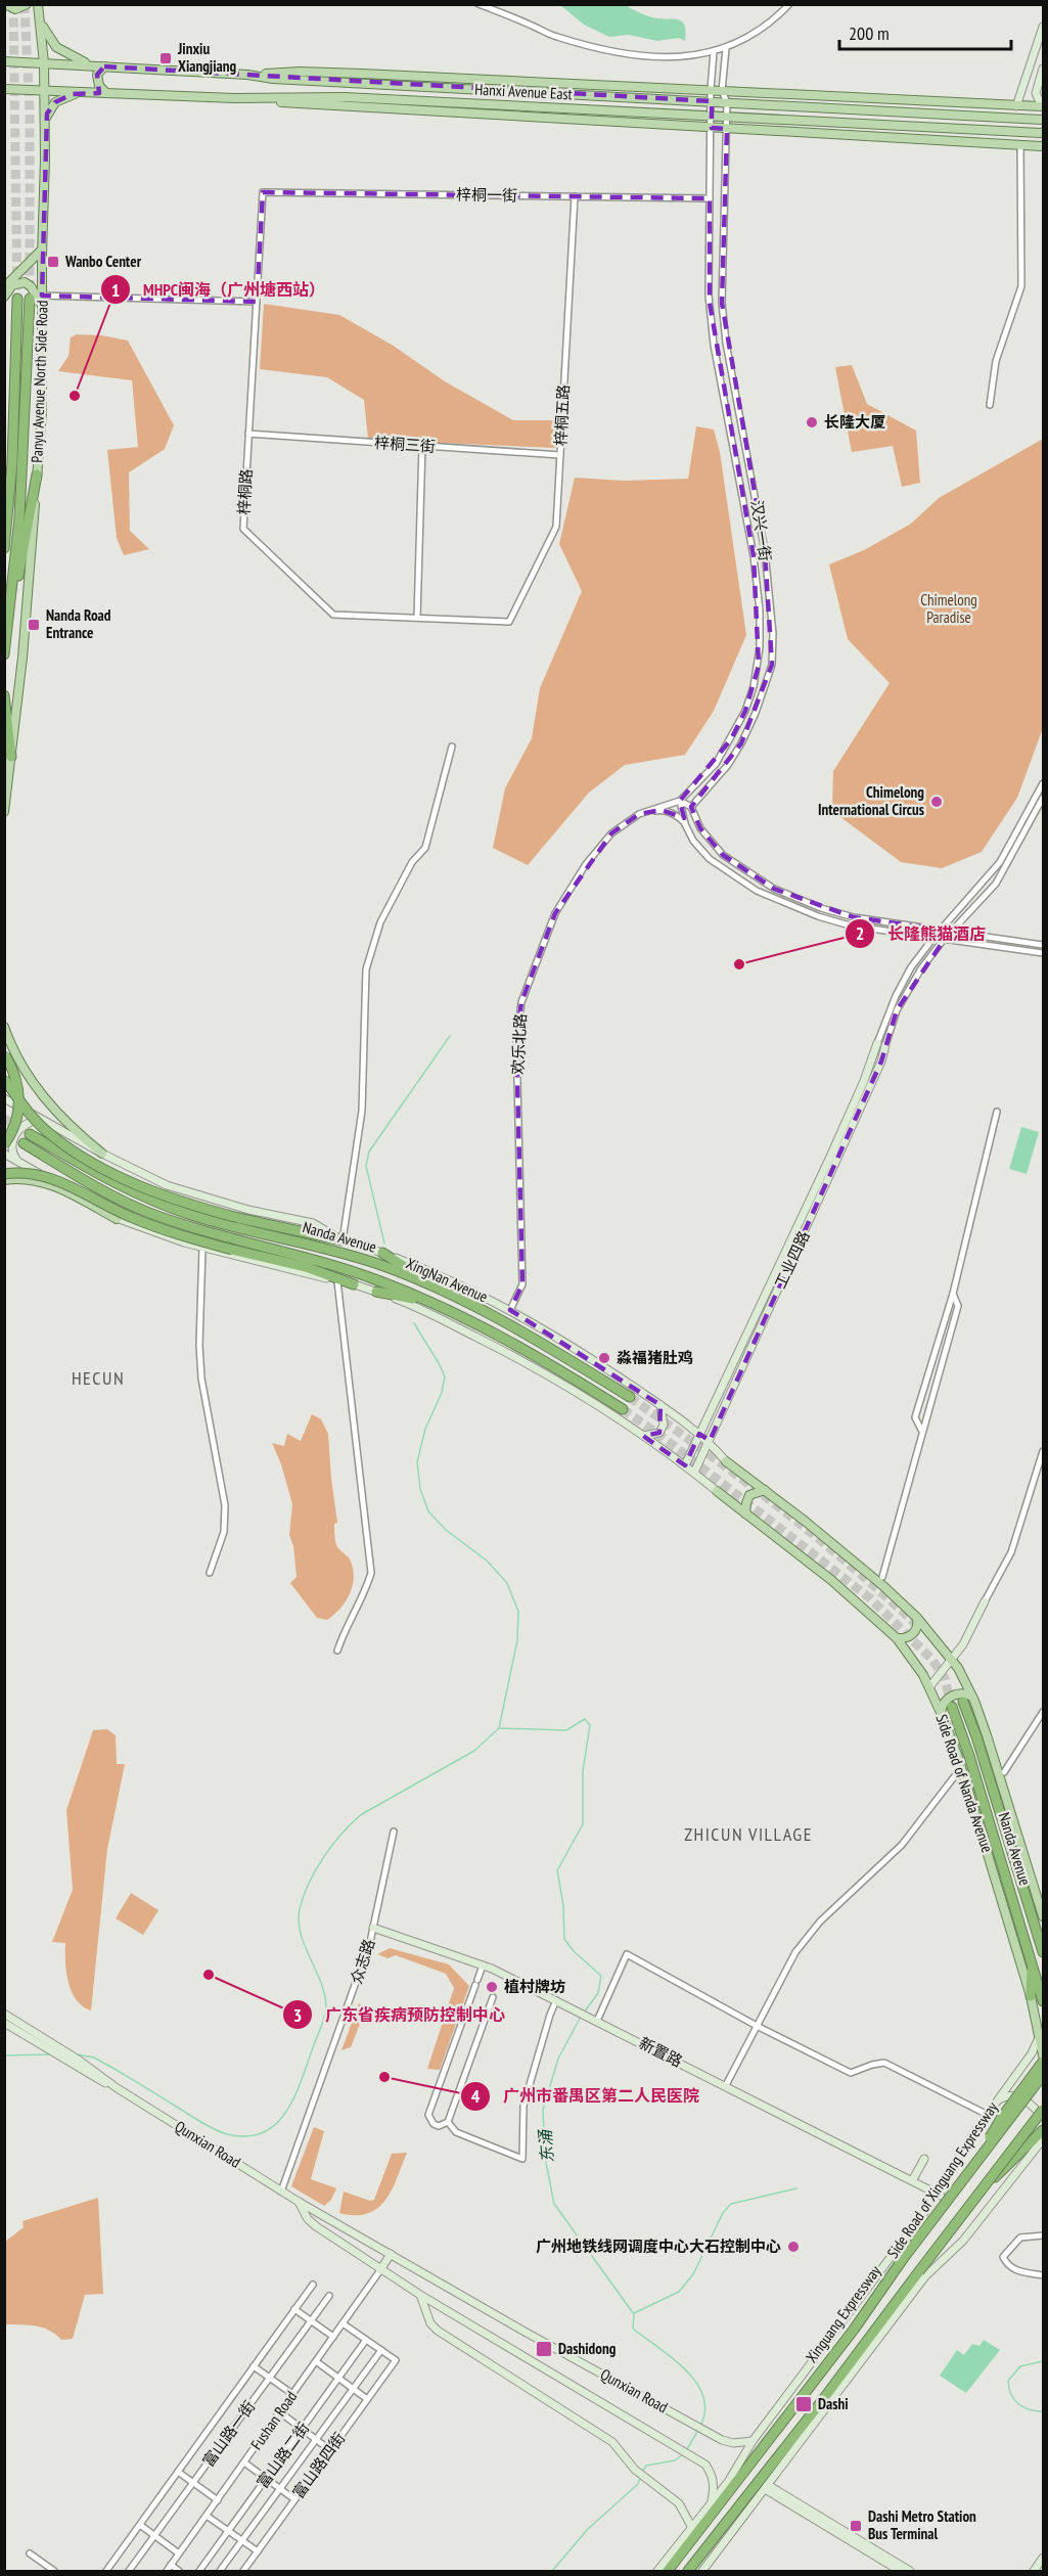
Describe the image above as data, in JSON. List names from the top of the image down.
{
  "streets": {
    "highway": ["Nanda Avenue", "Xinguang Expressway"],
    "main road": ["Hanxi Avenue East", "Panyu Avenue North Side Road", "Side Road of Nanda Avenue"],
    "street": [
      "梓桐一街",
      "梓桐五路",
      "梓桐三街",
      "梓桐路",
      "汉兴一街",
      "欢乐北路",
      "工业四路",
      "XingNan Avenue",
      "众志路",
      "新置路",
      "Qunxian Road",
      "Side Road of Xinguang Expressway",
      "Fushan Road",
      "富山路一街",
      "富山路二街",
      "富山路四街"
    ]
  },
  "crossings": [
    ["Hanxi Avenue East", "Panyu Avenue North Side Road"],
    ["Hanxi Avenue East", "汉兴一街"],
    ["梓桐一街", "梓桐五路"],
    ["梓桐一街", "梓桐路"],
    ["梓桐一街", "汉兴一街"],
    ["梓桐五路", "梓桐三街"],
    ["梓桐五路", "梓桐路"],
    ["梓桐三街", "梓桐路"],
    ["汉兴一街", "欢乐北路"],
    ["欢乐北路", "XingNan Avenue"],
    ["工业四路", "XingNan Avenue"],
    ["Side Road of Nanda Avenue", "Side Road of Xinguang Expressway"],
    ["众志路", "新置路"],
    ["众志路", "Qunxian Road"],
    ["Qunxian Road", "Side Road of Xinguang Expressway"],
    ["Qunxian Road", "Fushan Road"]
  ],
  "districts": ["HECUN", "ZHICUN VILLAGE"],
  "water": ["东涌"],
  "parks": ["Chimelong Paradise"],
  "places": {
    "transit": [
      "Jinxiu Xiangjiang",
      "Wanbo Center",
      "Nanda Road Entrance",
      "Dashidong",
      "Dashi",
      "Dashi Metro Station Bus Terminal"
    ],
    "other": [
      "MHPC闽海（广州塘西站）",
      "长隆大厦",
      "Chimelong International Circus",
      "长隆熊猫酒店",
      "淼福猪肚鸡",
      "广东省疾病预防控制中心",
      "植村牌坊",
      "广州市番禺区第二人民医院",
      "广州地铁线网调度中心大石控制中心"
    ]
  },
  "scale_bar": "200 m"
}
